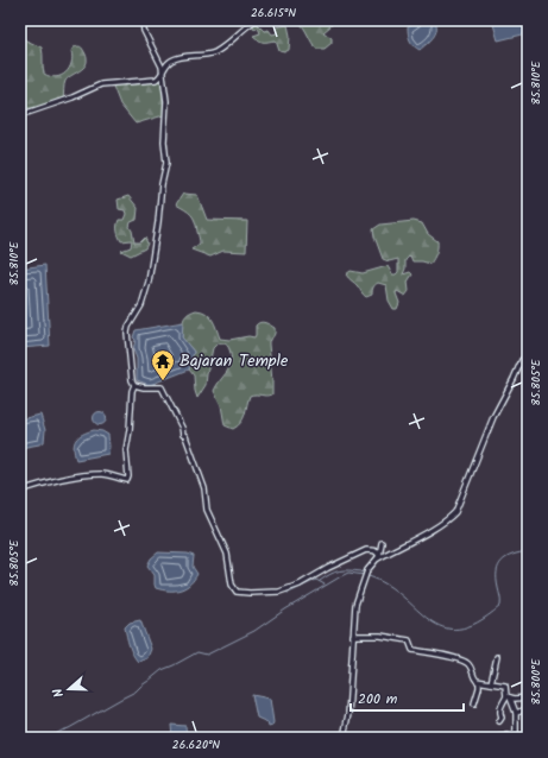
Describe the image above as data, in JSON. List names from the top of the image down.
{
  "places": {
    "temple": ["Bajaran Temple"]
  },
  "scale_bar": "200 m",
  "north": "left",
  "coordinates": [
    "26.615°N",
    "85.810°E",
    "85.805°E",
    "85.800°E",
    "26.620°N"
  ]
}
